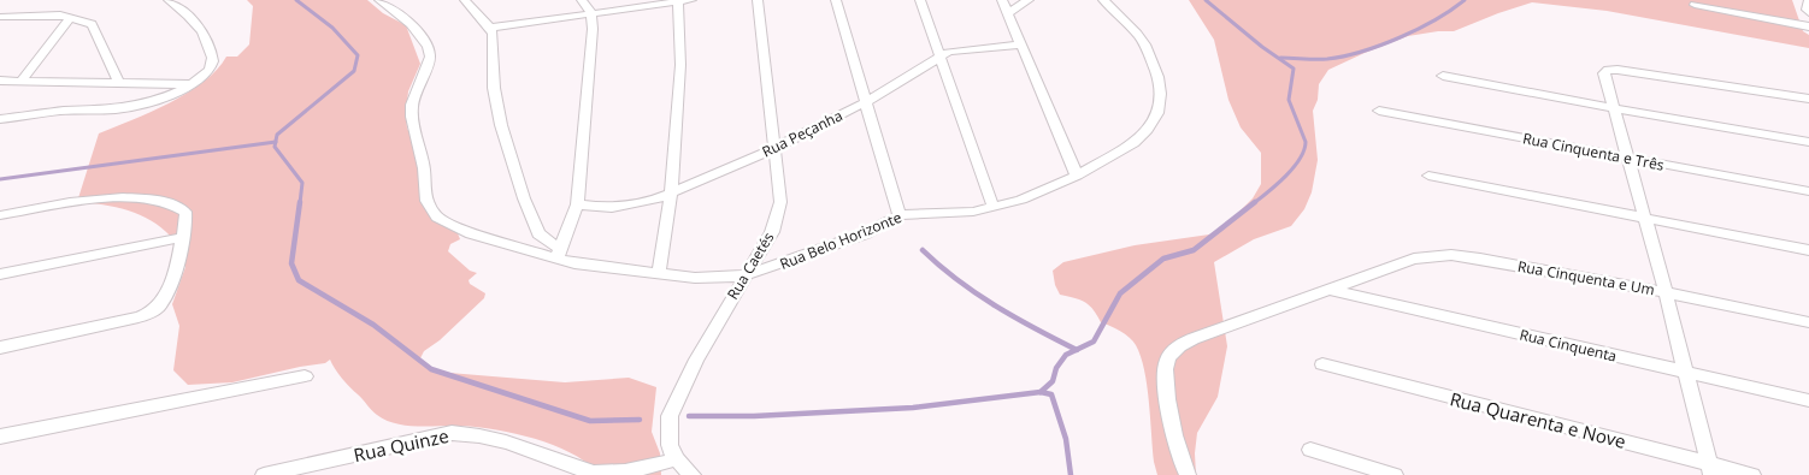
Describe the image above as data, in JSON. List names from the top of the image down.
{
  "streets": {
    "street": [
      "Rua Peçanha",
      "Rua Cinquenta e Três",
      "Rua Belo Horizonte",
      "Rua Caetés",
      "Rua Cinquenta e Um",
      "Rua Cinquenta",
      "Rua Quarenta e Nove",
      "Rua Quinze"
    ]
  },
  "crossings": [
    ["Rua Peçanha", "Rua Caetés"],
    ["Rua Belo Horizonte", "Rua Caetés"],
    ["Rua Caetés", "Rua Quinze"],
    ["Rua Cinquenta e Um", "Rua Cinquenta"]
  ]
}
